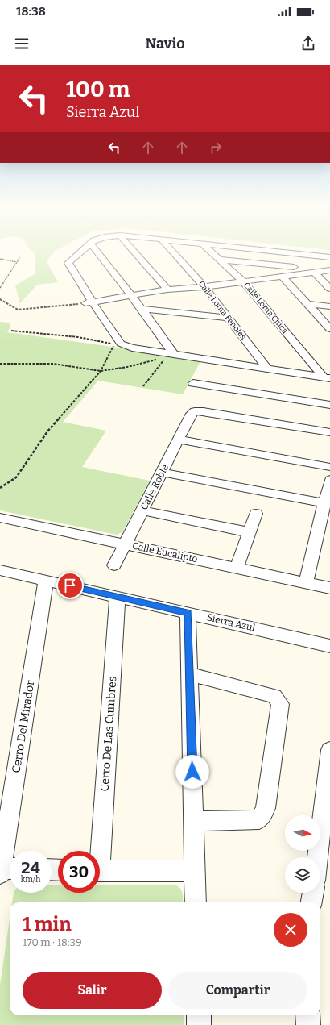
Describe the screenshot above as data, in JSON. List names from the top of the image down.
{
  "streets": {
    "street": [
      "Calle Loma Chica",
      "Calle Loma Fenoles",
      "Calle Roble",
      "Calle Eucalipto",
      "Sierra Azul",
      "Cerro Del Mirador",
      "Cerro De Las Cumbres"
    ]
  },
  "crossings": [
    ["Calle Roble", "Calle Eucalipto"],
    ["Sierra Azul", "Cerro Del Mirador"],
    ["Sierra Azul", "Cerro De Las Cumbres"]
  ],
  "north": "right",
  "page": {
    "status": "18:38",
    "header": "Navio",
    "turn": ["100 m", "Sierra Azul"],
    "speed": "24 km/h",
    "limit": "30",
    "heading": ["1 min", "170 m · 18:39"],
    "buttons": ["Salir", "Compartir"]
  }
}
